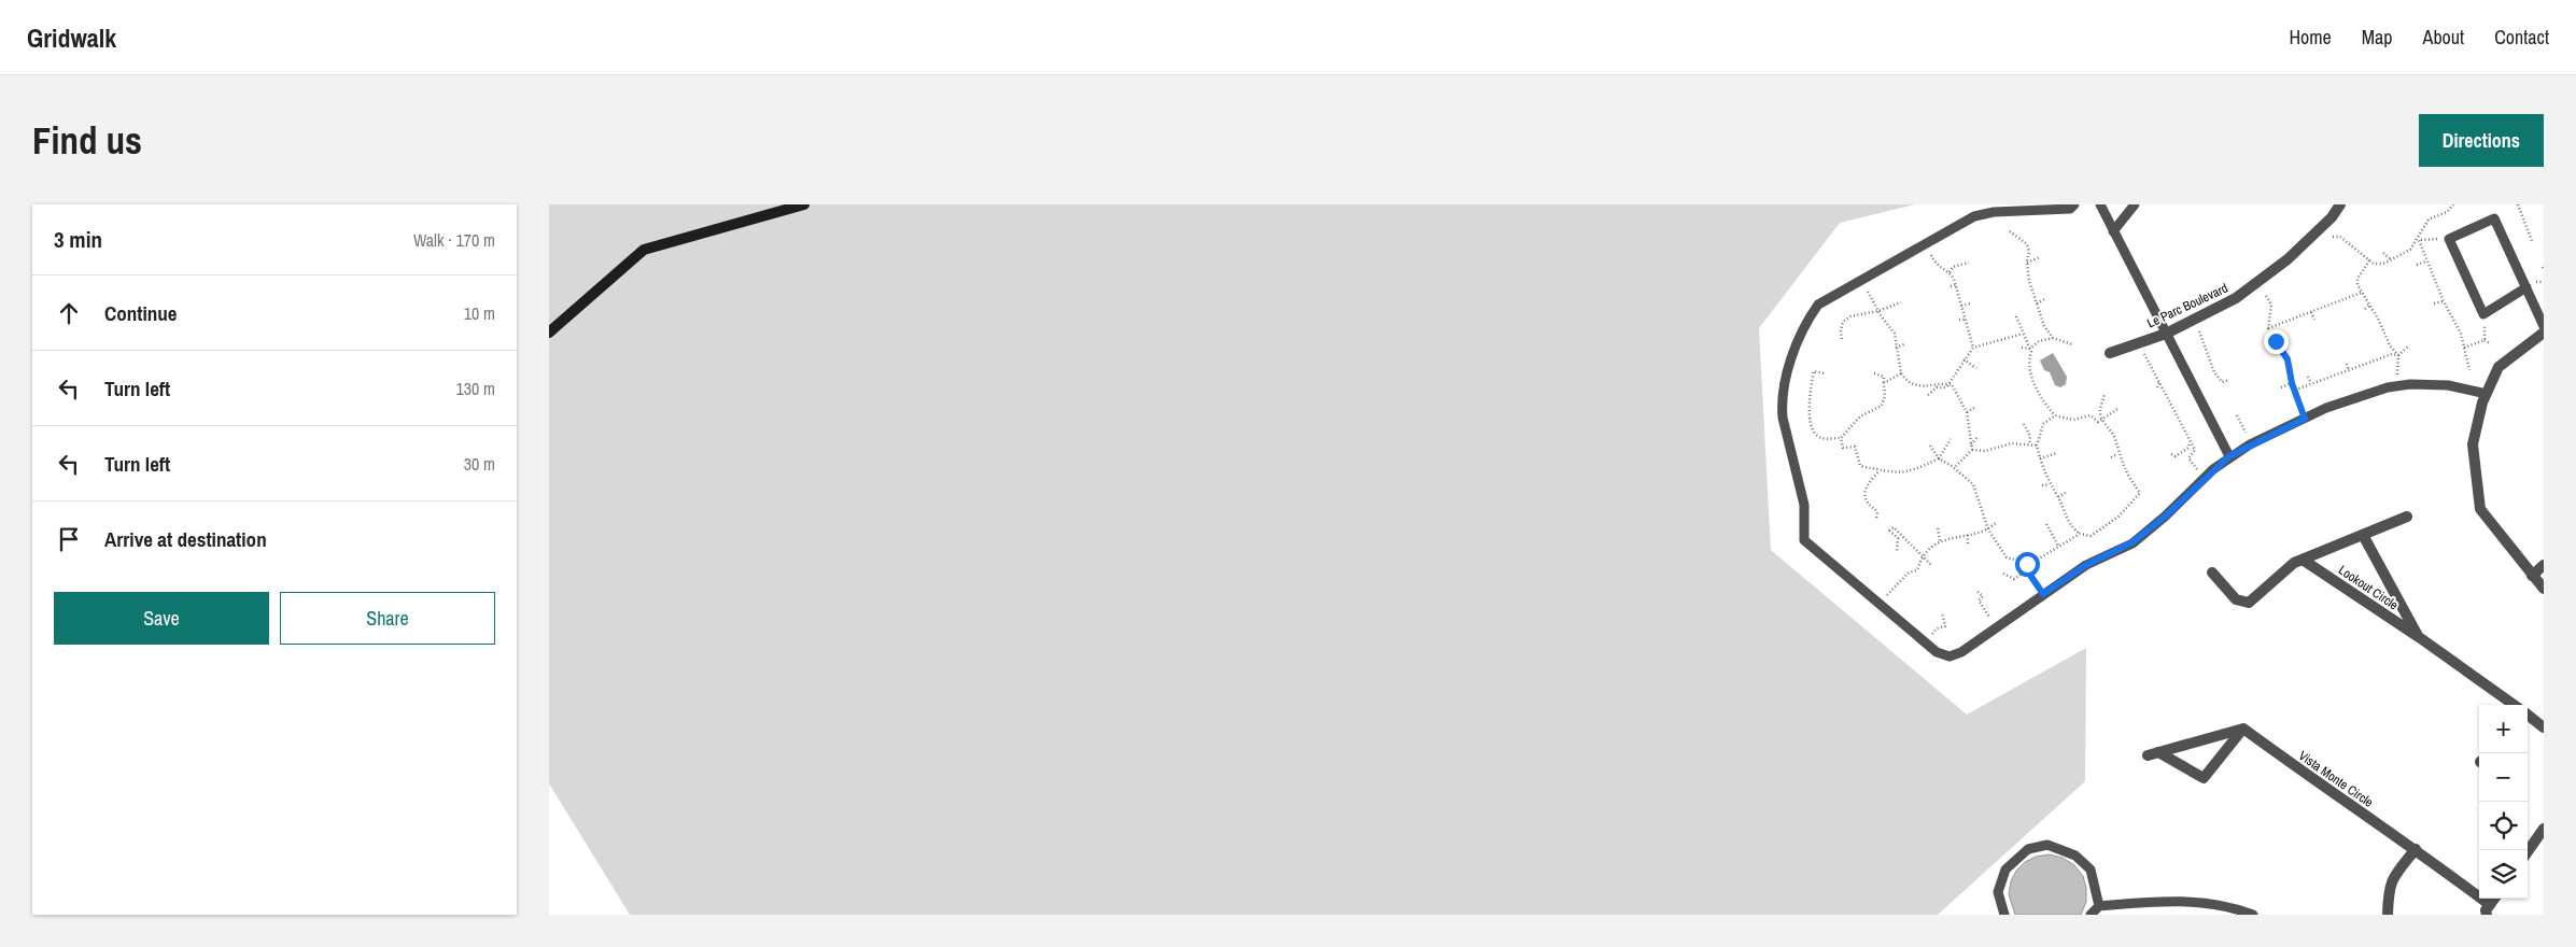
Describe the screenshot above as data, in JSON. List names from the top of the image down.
{
  "streets": {
    "street": ["Le Parc Boulevard", "Lookout Circle", "Vista Monte Circle"]
  },
  "page": {
    "header": "Gridwalk",
    "nav": [
      "Home",
      "Map",
      "About",
      "Contact"
    ],
    "buttons": [
      "Directions",
      ["Save", "Share"]
    ],
    "title": "Find us",
    "heading": ["3 min", "Walk · 170 m"],
    "list": [
      ["Continue", "10 m"],
      ["Turn left", "130 m"],
      ["Turn left", "30 m"],
      "Arrive at destination"
    ],
    "map_buttons": ["+", "−"]
  }
}
